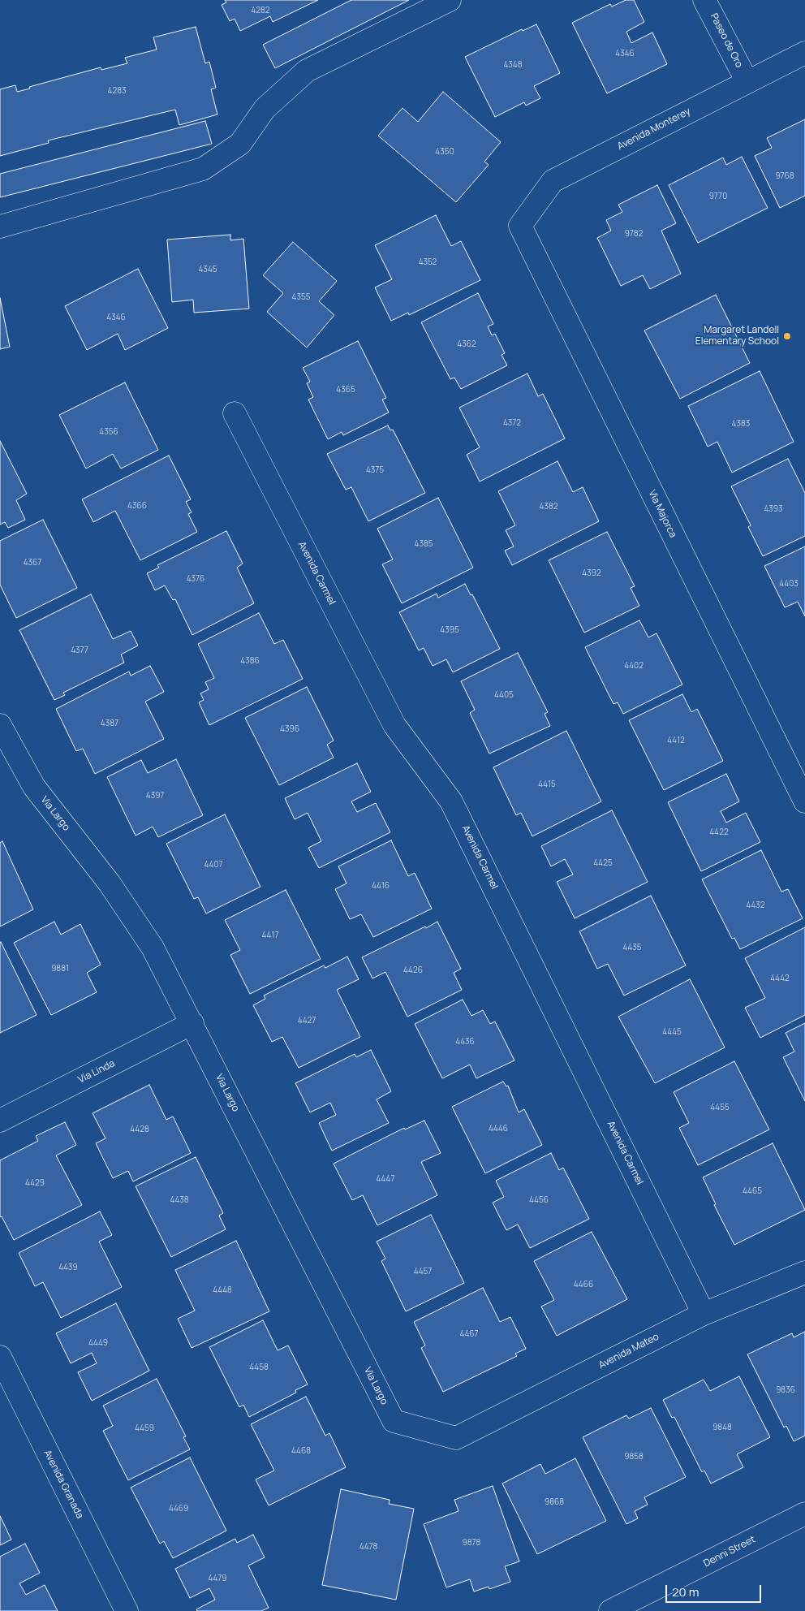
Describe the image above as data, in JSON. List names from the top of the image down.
{
  "streets": {
    "street": [
      "Paseo de Oro",
      "Avenida Monterey",
      "Via Majorca",
      "Avenida Carmel",
      "Via Largo",
      "Via Linda",
      "Avenida Mateo",
      "Avenida Granada",
      "Denni Street"
    ]
  },
  "crossings": [
    ["Paseo de Oro", "Avenida Monterey"],
    ["Avenida Monterey", "Via Majorca"],
    ["Avenida Carmel", "Avenida Mateo"],
    ["Via Largo", "Via Linda"],
    ["Via Largo", "Avenida Mateo"]
  ],
  "places": ["Margaret Landell Elementary School"],
  "house_numbers": [
    "4282",
    "4346",
    "4348",
    "4283",
    "4350",
    "9768",
    "9770",
    "9782",
    "4352",
    "4345",
    "4355",
    "4346",
    "4362",
    "4365",
    "4372",
    "4383",
    "4356",
    "4375",
    "4366",
    "4382",
    "4393",
    "4385",
    "4367",
    "4392",
    "4376",
    "4403",
    "4395",
    "4377",
    "4386",
    "4402",
    "4405",
    "4387",
    "4396",
    "4412",
    "4415",
    "4397",
    "4422",
    "4425",
    "4407",
    "4416",
    "4432",
    "4417",
    "4435",
    "9881",
    "4426",
    "4442",
    "4427",
    "4445",
    "4436",
    "4455",
    "4446",
    "4428",
    "4447",
    "4429",
    "4465",
    "4438",
    "4456",
    "4439",
    "4457",
    "4466",
    "4448",
    "4467",
    "4449",
    "4458",
    "9836",
    "9848",
    "4459",
    "4468",
    "9858",
    "9868",
    "4469",
    "9878",
    "4478",
    "4479"
  ],
  "scale_bar": "20 m"
}
